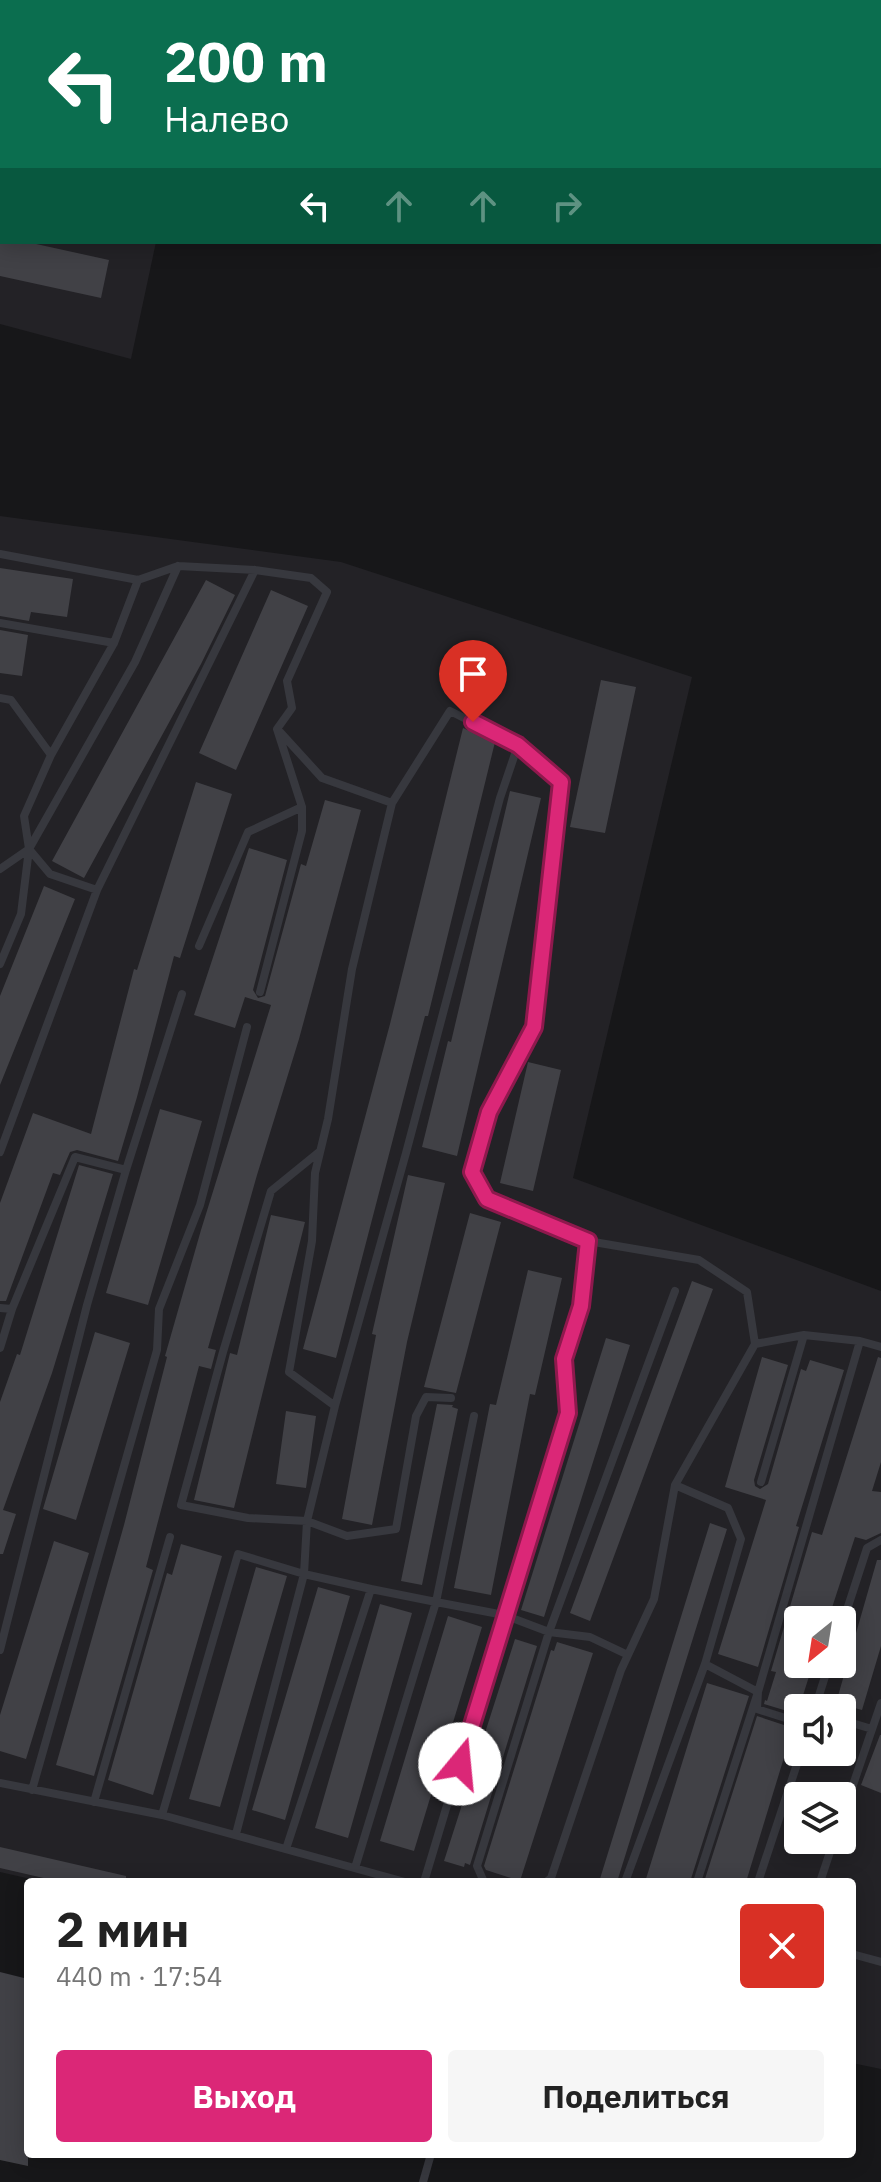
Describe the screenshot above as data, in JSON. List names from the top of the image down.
{
  "north": "bottom left",
  "page": {
    "turn": ["200 m", "Налево"],
    "heading": ["2 мин", "440 m · 17:54"],
    "buttons": ["Выход", "Поделиться"]
  }
}
